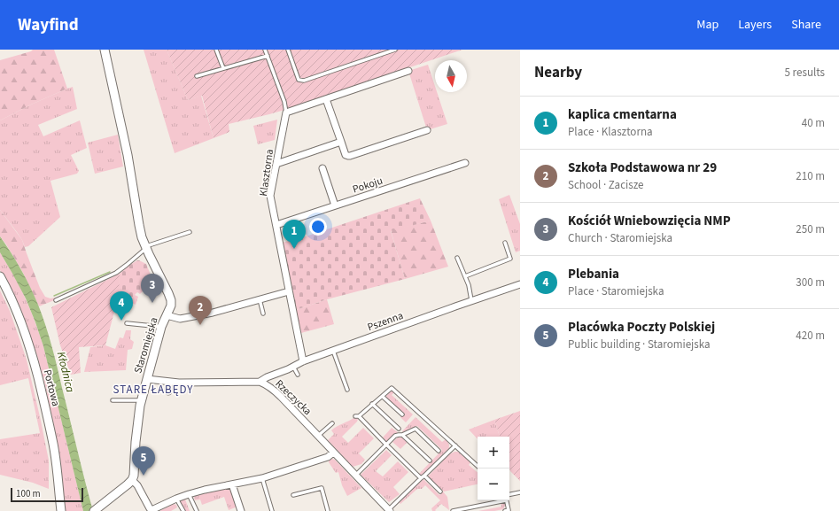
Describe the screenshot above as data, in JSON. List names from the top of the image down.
{
  "streets": {
    "street": [
      "Klasztorna",
      "Pokoju",
      "Pszenna",
      "Staromiejska",
      "Portowa",
      "Rzeczycka"
    ]
  },
  "crossings": [
    ["Klasztorna", "Pokoju"],
    ["Klasztorna", "Pszenna"],
    ["Pszenna", "Rzeczycka"],
    ["Staromiejska", "Rzeczycka"]
  ],
  "districts": ["STARE ŁABĘDY"],
  "water": ["Kłodnica"],
  "scale_bar": "100 m",
  "north": "bottom",
  "page": {
    "header": "Wayfind",
    "nav": ["Map", "Layers", "Share"],
    "heading": ["Nearby", "5 results"],
    "list": [
      {
        "mark": "1",
        "name": "kaplica cmentarna",
        "note": "Place · Klasztorna",
        "value": "40 m"
      },
      {
        "mark": "2",
        "name": "Szkoła Podstawowa nr 29",
        "note": "School · Zacisze",
        "value": "210 m"
      },
      {
        "mark": "3",
        "name": "Kościół Wniebowzięcia NMP",
        "note": "Church · Staromiejska",
        "value": "250 m"
      },
      {
        "mark": "4",
        "name": "Plebania",
        "note": "Place · Staromiejska",
        "value": "300 m"
      },
      {
        "mark": "5",
        "name": "Placówka Poczty Polskiej",
        "note": "Public building · Staromiejska",
        "value": "420 m"
      }
    ],
    "pins": [
      "1",
      "3",
      "4",
      "2",
      "5"
    ],
    "map_buttons": ["+", "−"],
    "scale": "100 m"
  }
}
